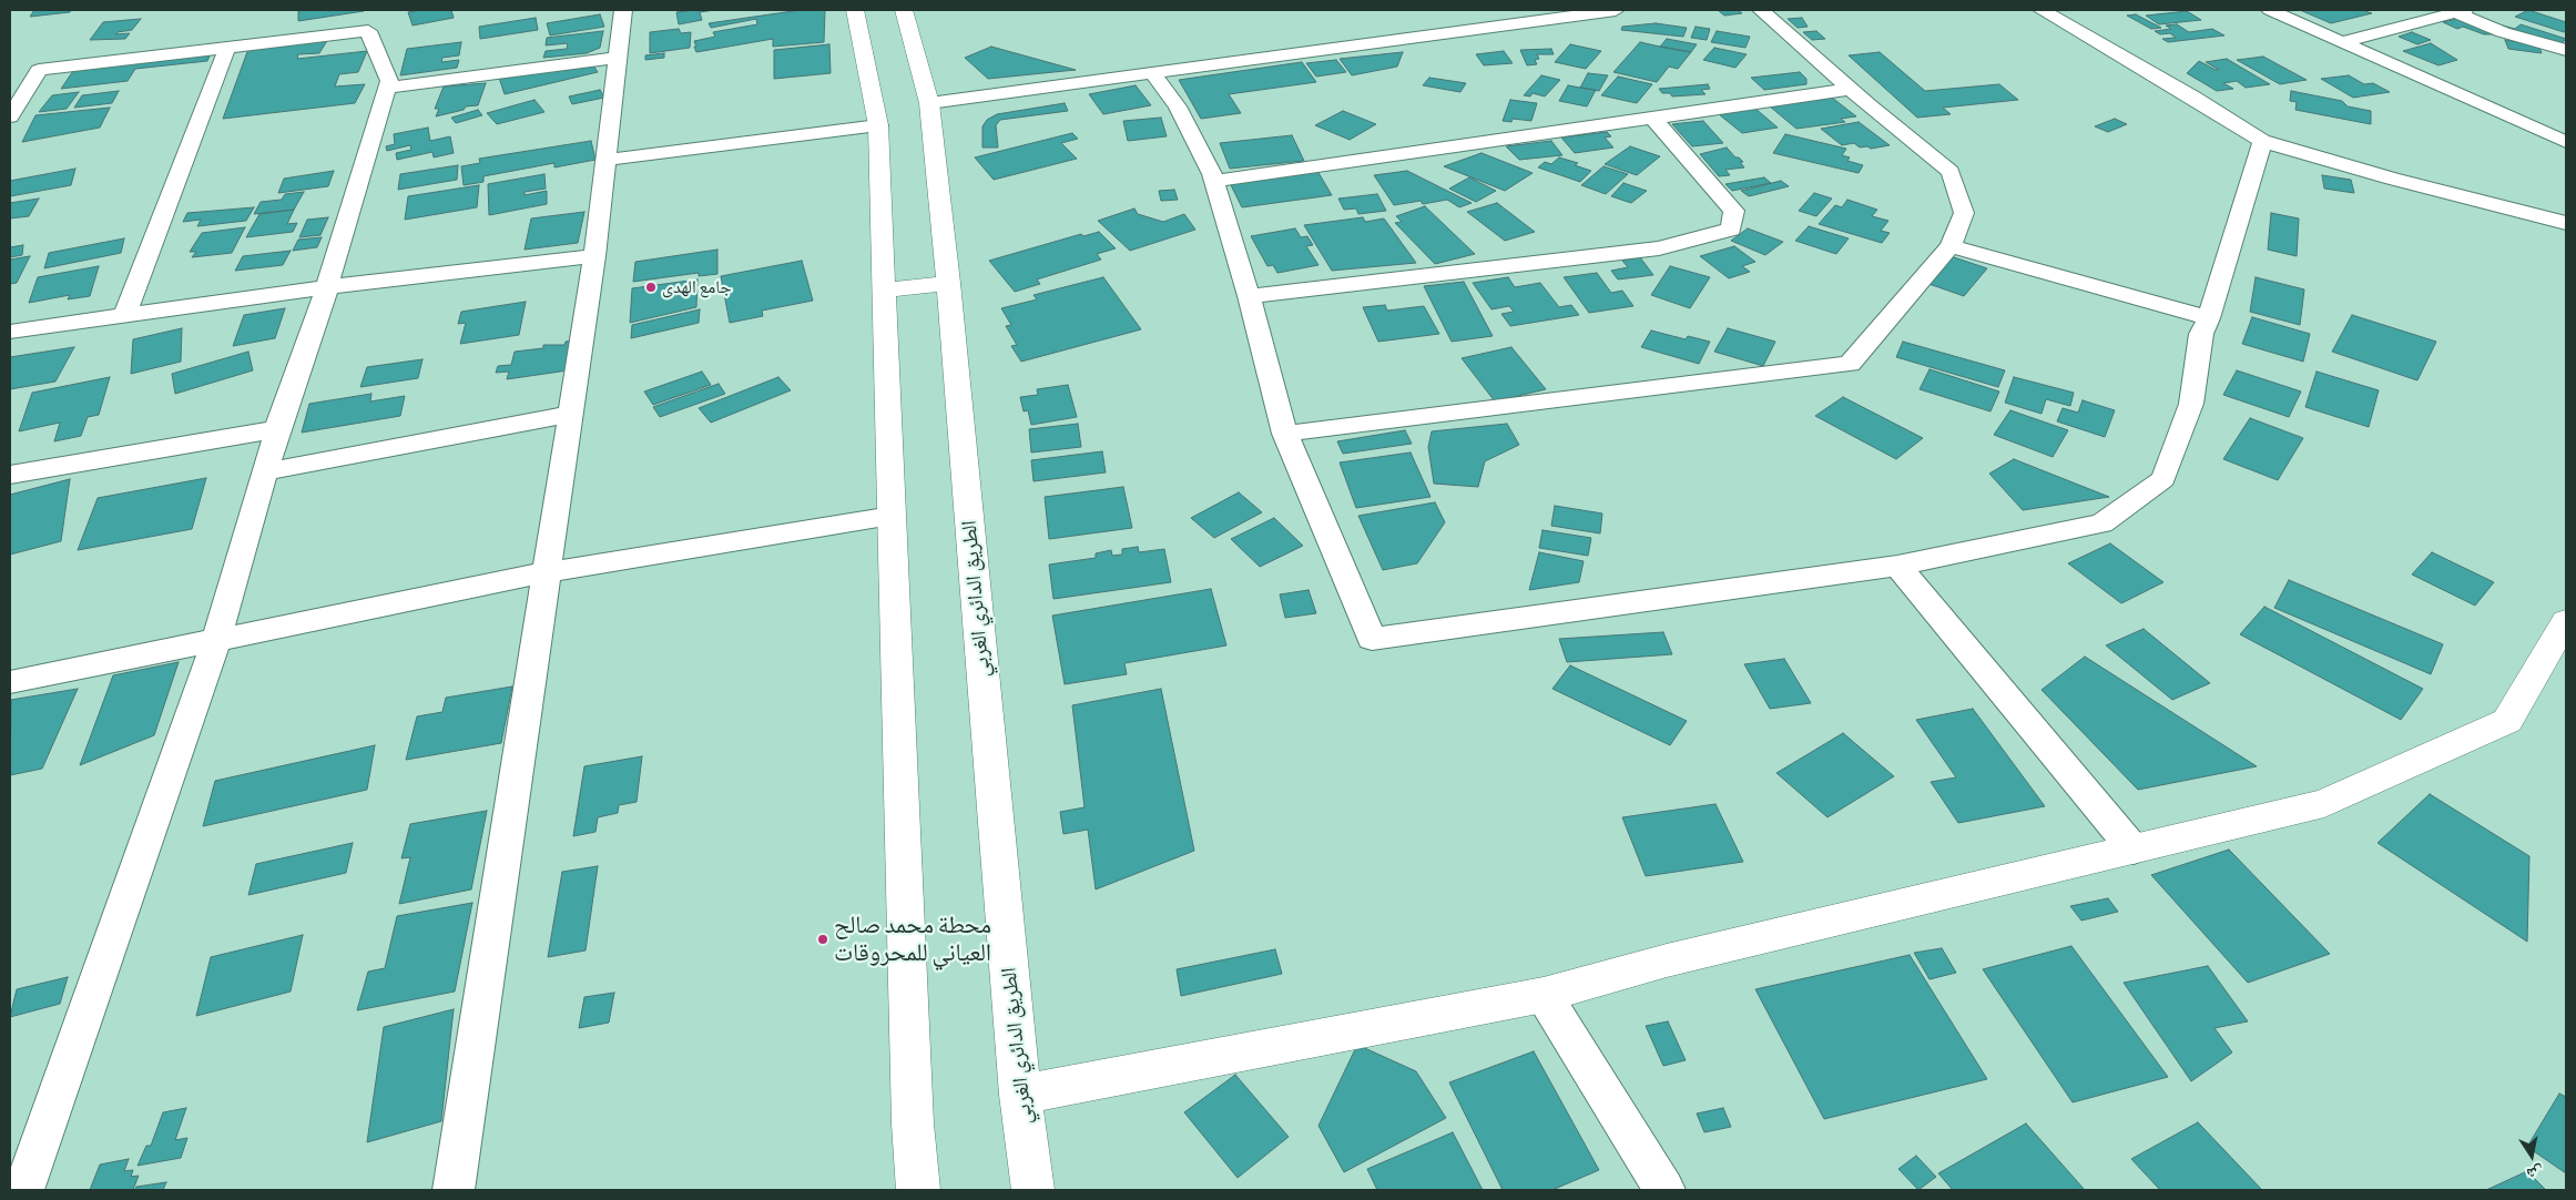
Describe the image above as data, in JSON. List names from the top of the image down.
{
  "streets": {
    "main road": ["الطريق الدائري الغربي"]
  },
  "places": ["جامع الهدى", "محطة محمد صالح العياني للمحروقات"],
  "north": "bottom"
}
